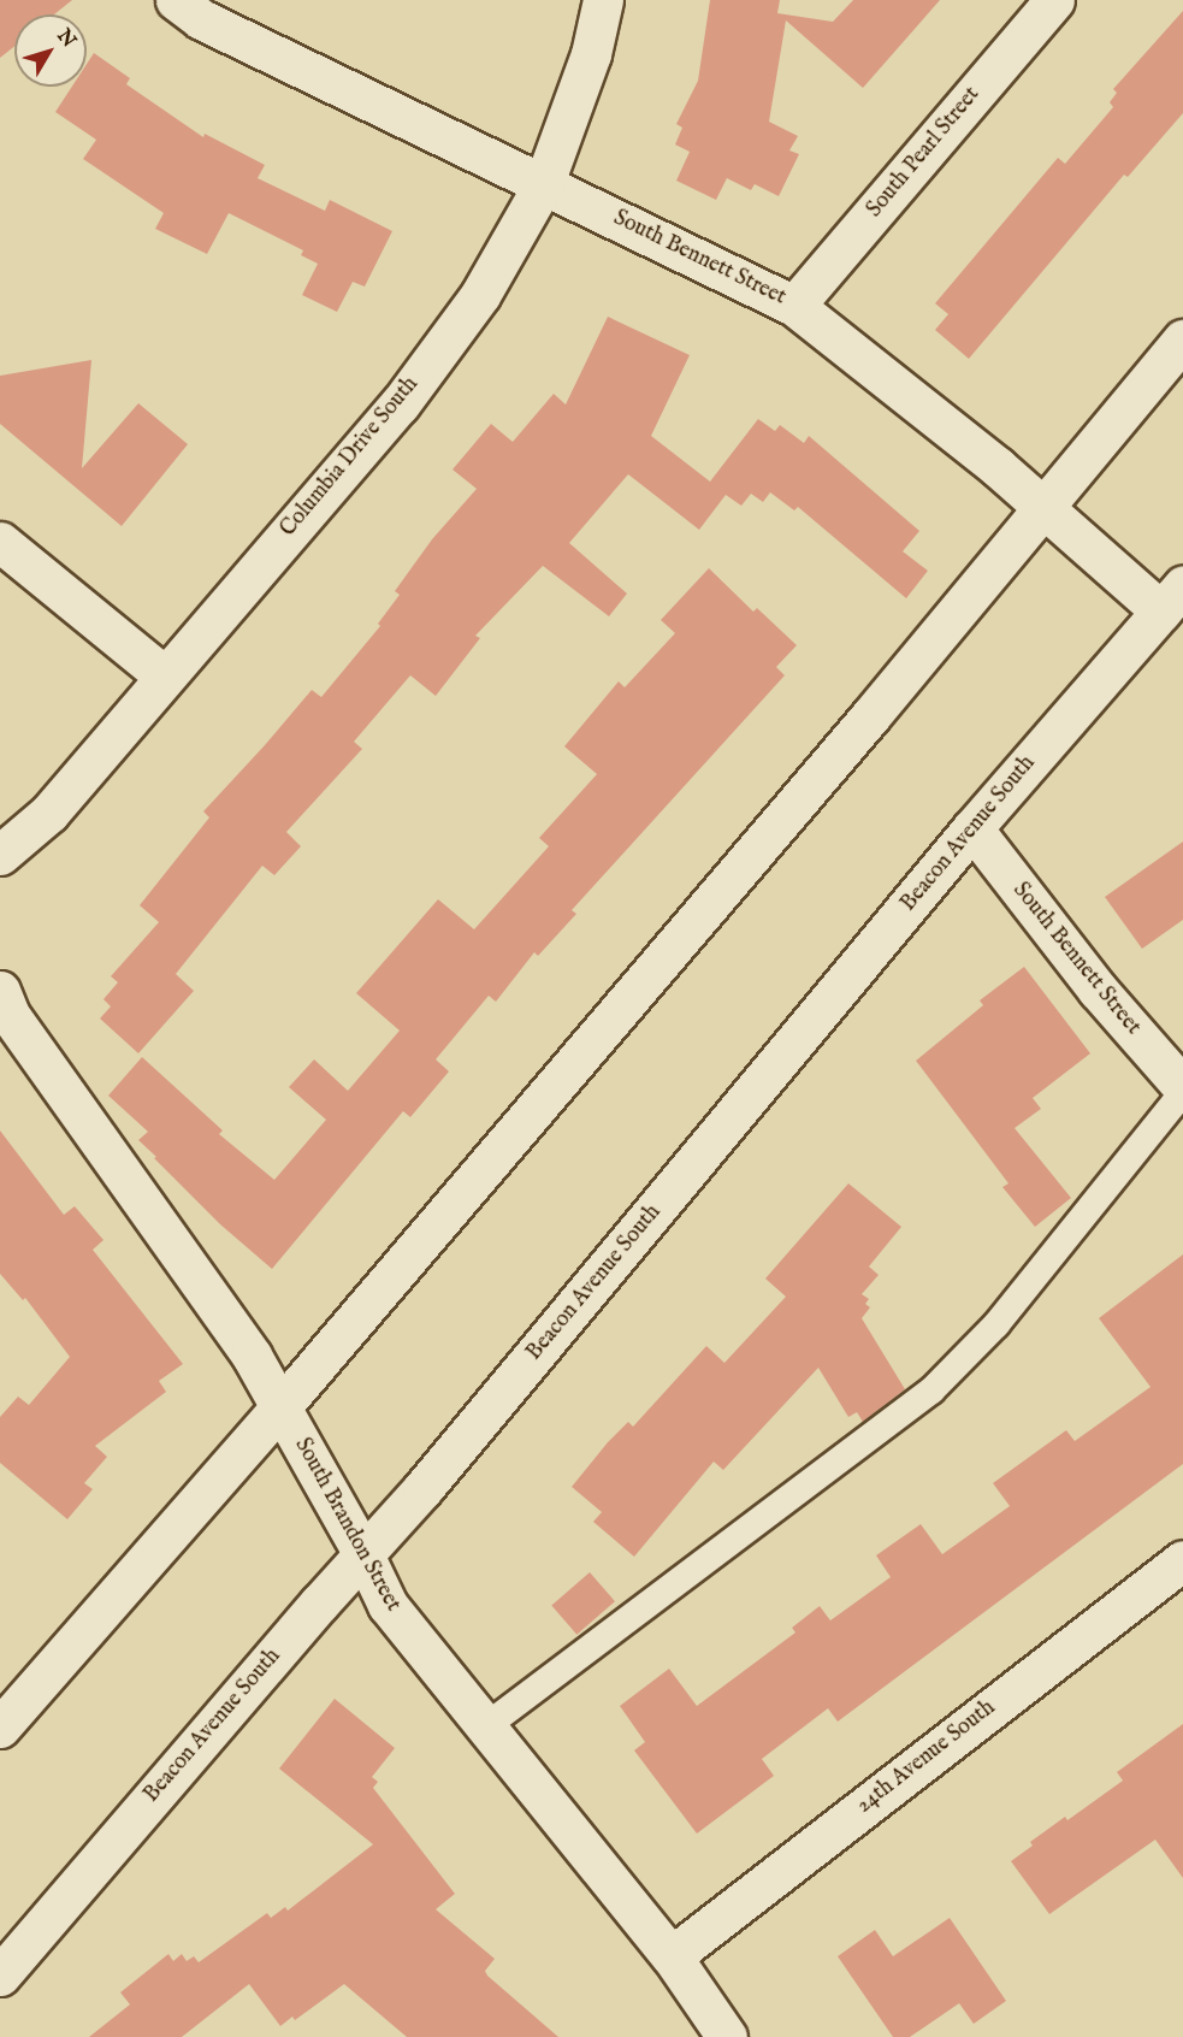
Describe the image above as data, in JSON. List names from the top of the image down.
{
  "streets": {
    "street": [
      "South Pearl Street",
      "South Bennett Street",
      "Columbia Drive South",
      "Beacon Avenue South",
      "South Brandon Street",
      "24th Avenue South"
    ]
  },
  "crossings": [
    ["South Pearl Street", "South Bennett Street"],
    ["South Bennett Street", "Columbia Drive South"],
    ["South Bennett Street", "Beacon Avenue South"],
    ["Beacon Avenue South", "South Brandon Street"],
    ["South Brandon Street", "24th Avenue South"]
  ],
  "north": "top right"
}
